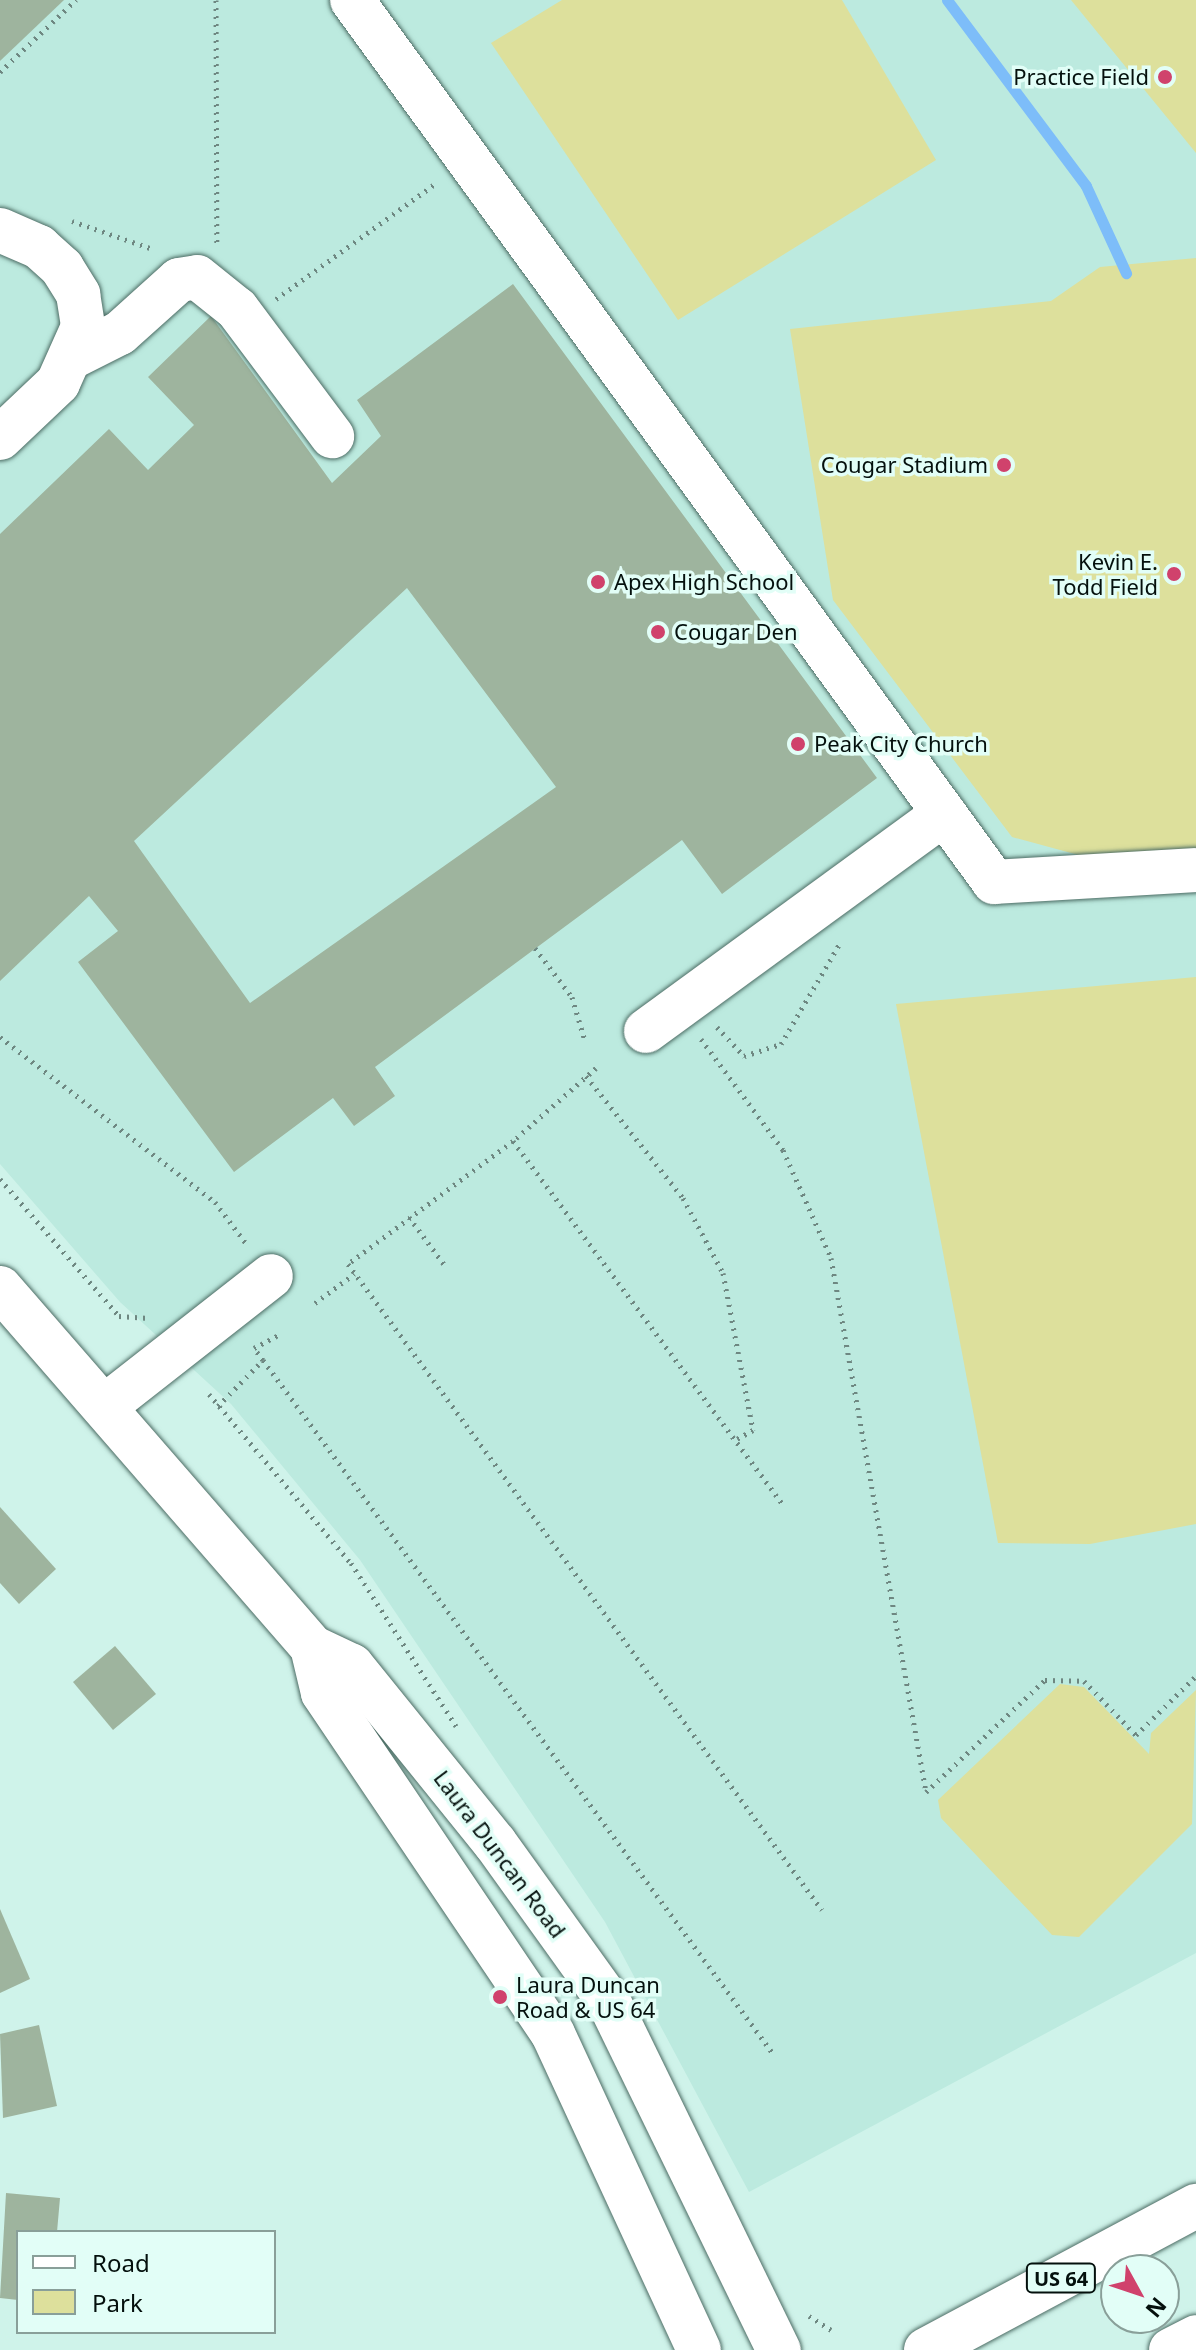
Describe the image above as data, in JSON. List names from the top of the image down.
{
  "streets": {
    "main road": ["Laura Duncan Road", "US 64"]
  },
  "places": [
    "Practice Field",
    "Cougar Stadium",
    "Kevin E. Todd Field",
    "Apex High School",
    "Cougar Den",
    "Peak City Church",
    "Laura Duncan Road & US 64"
  ],
  "legend": ["Road", "Park"],
  "north": "bottom right"
}
